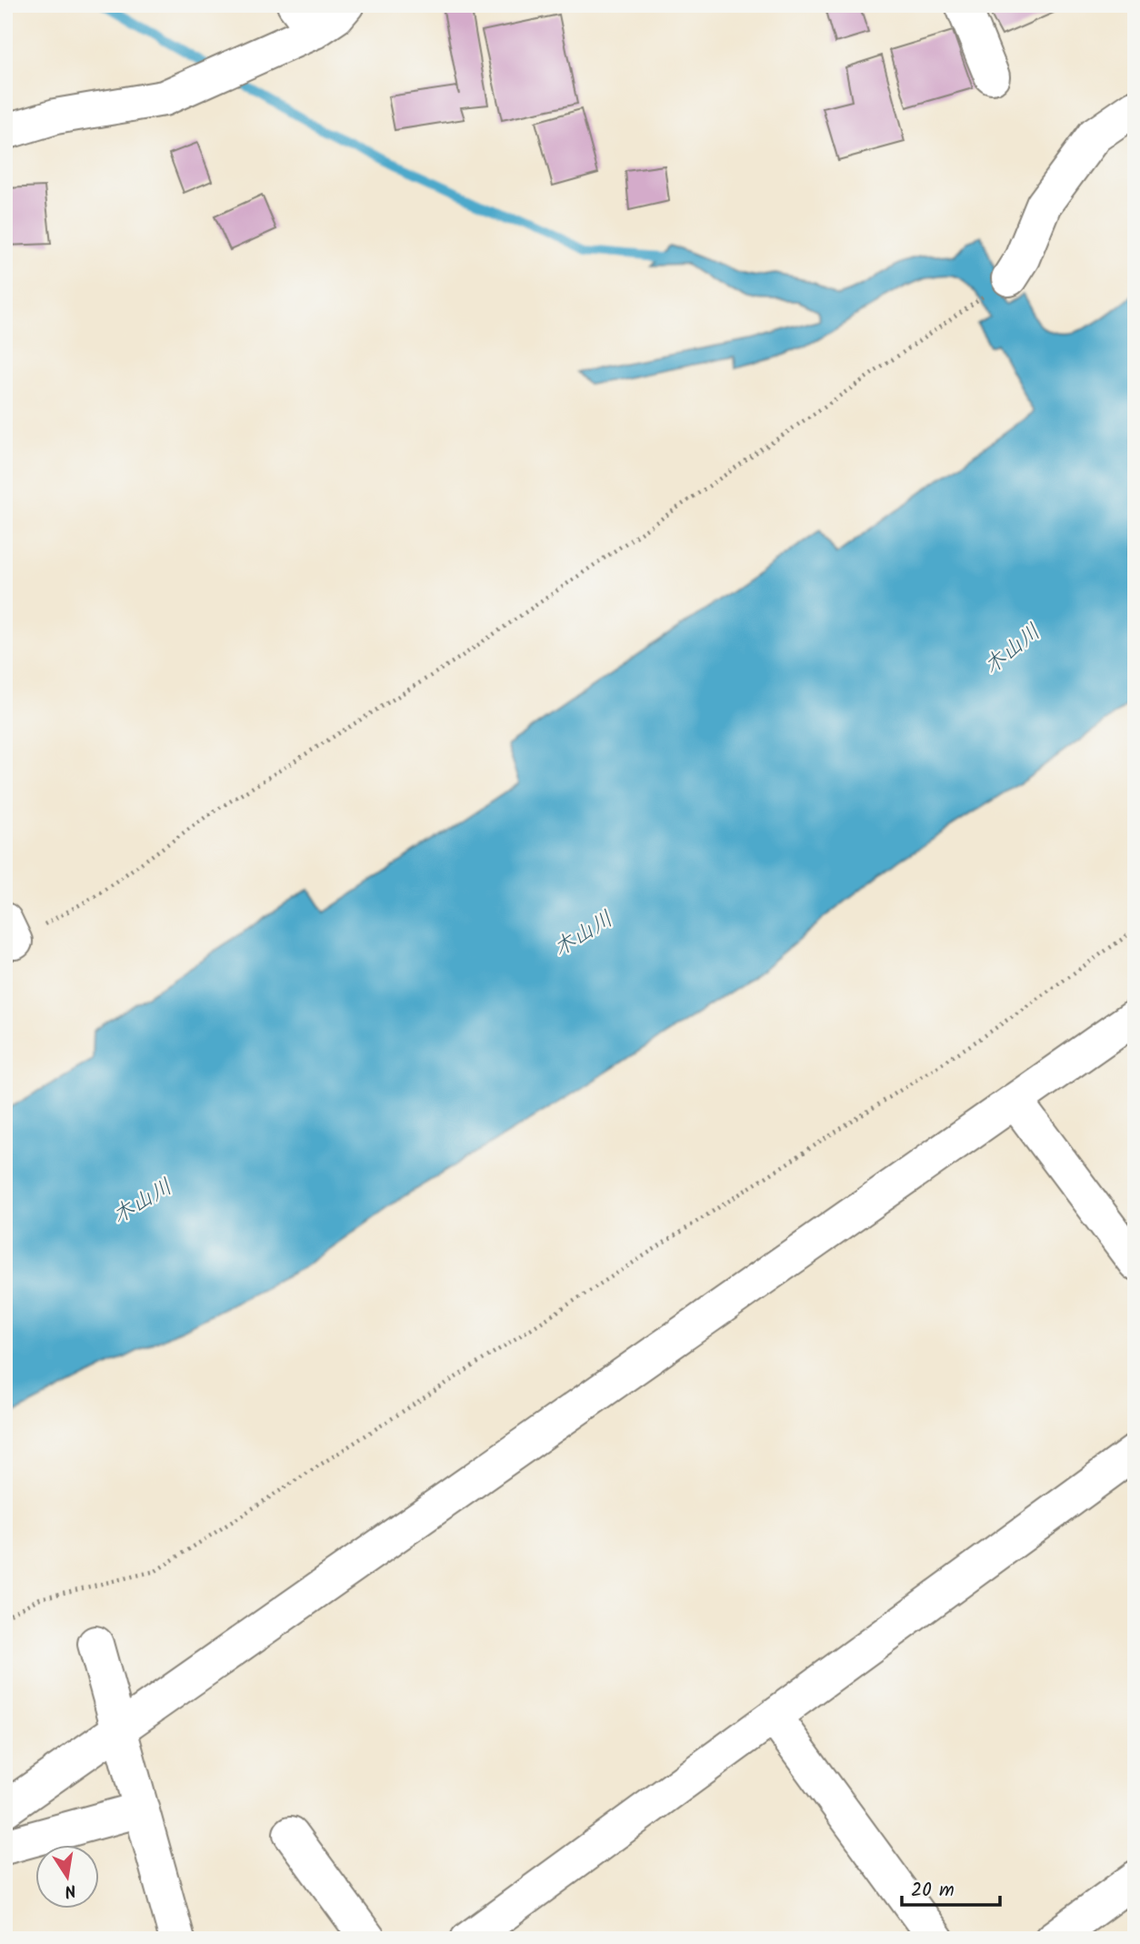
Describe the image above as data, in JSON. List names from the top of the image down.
{
  "water": ["木山川"],
  "scale_bar": "20 m",
  "north": "bottom"
}
